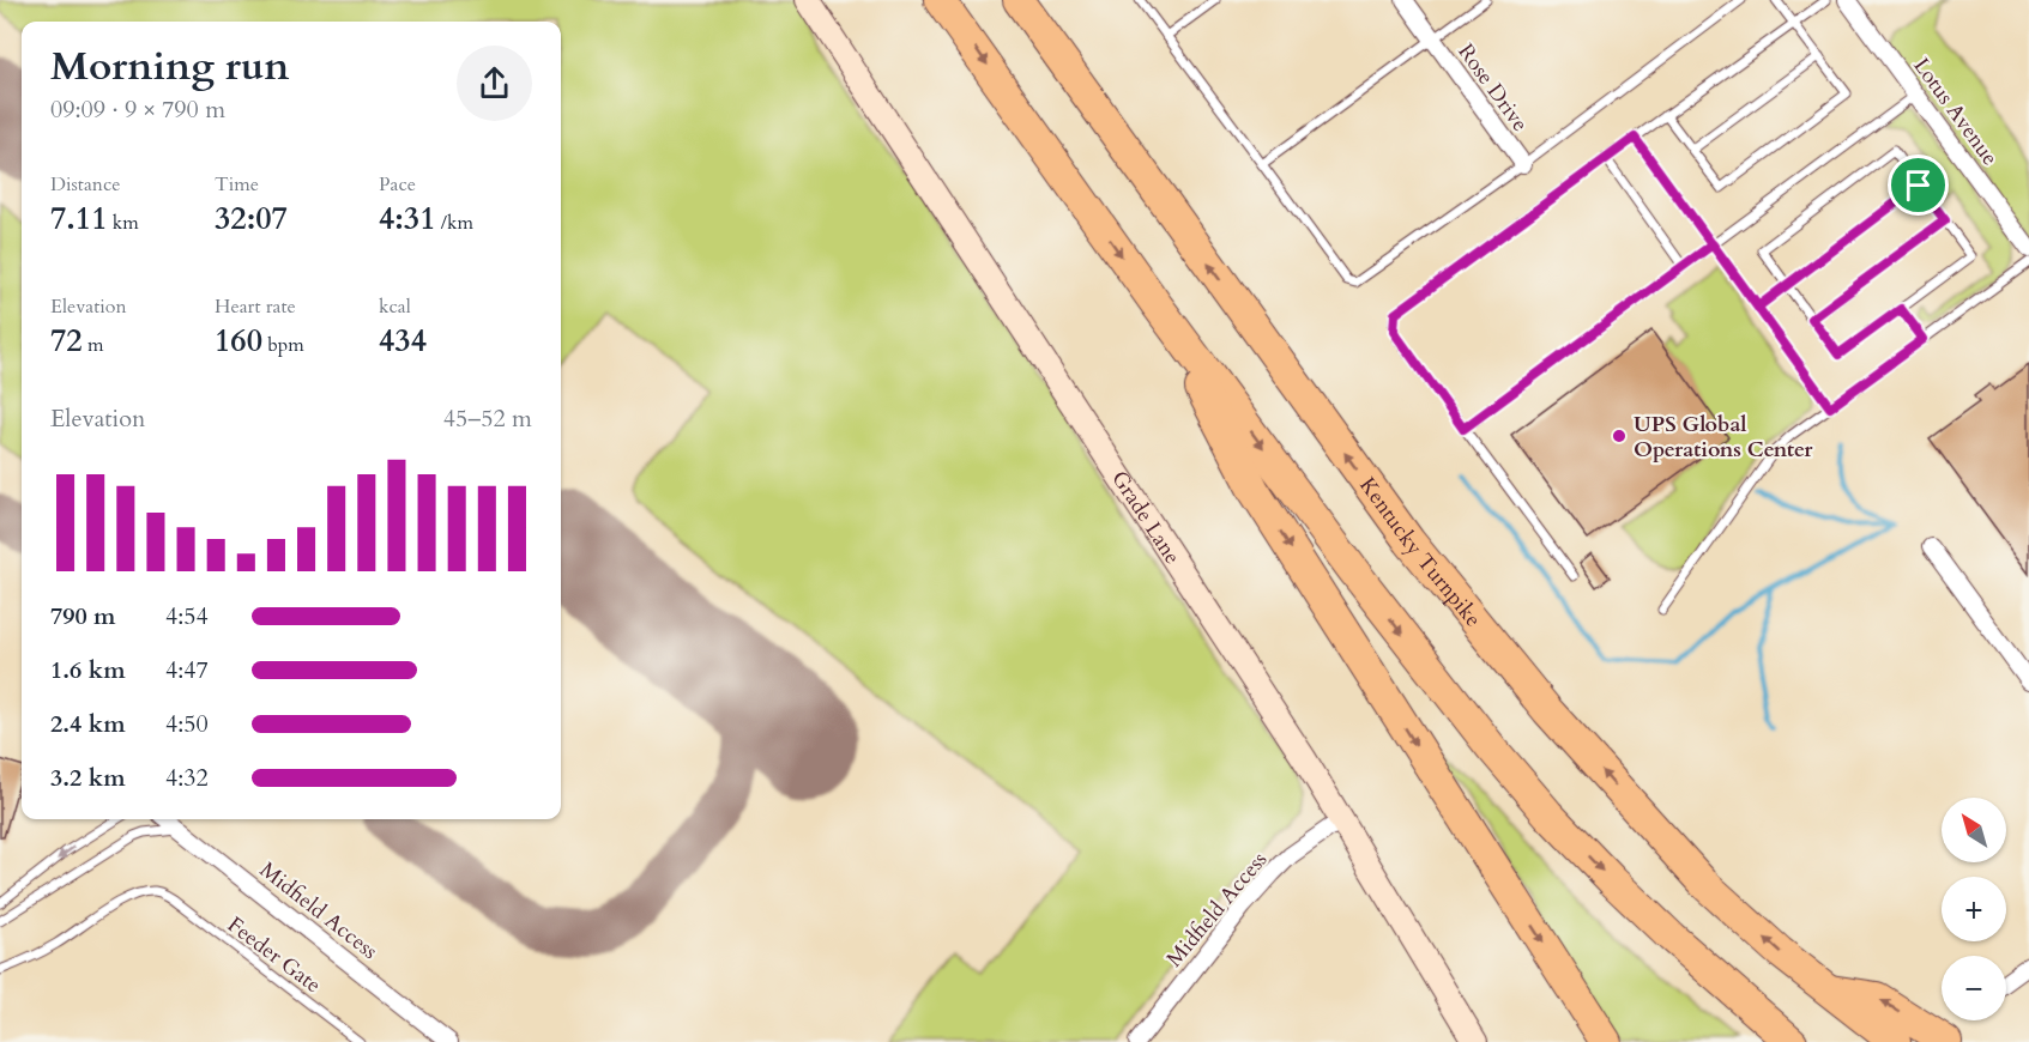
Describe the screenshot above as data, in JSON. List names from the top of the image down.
{
  "streets": {
    "highway": ["Kentucky Turnpike"],
    "main road": ["Grade Lane"],
    "street": ["Rose Drive", "Lotus Avenue", "Midfield Access"],
    "lane": ["Feeder Gate"]
  },
  "crossings": [
    ["Grade Lane", "Midfield Access"]
  ],
  "places": ["UPS Global Operations Center"],
  "north": "top left",
  "page": {
    "heading": ["Morning run", "09:09 · 9 × 790 m"],
    "stats": [
      ["Distance", "7.11 km"],
      ["Time", "32:07"],
      ["Pace", "4:31 /km"],
      ["Elevation", "72 m"],
      ["Heart rate", "160 bpm"],
      ["kcal", "434"]
    ],
    "chart": ["Elevation", "45–52 m"],
    "list": [
      {
        "name": "790 m",
        "note": "4:54"
      },
      {
        "name": "1.6 km",
        "note": "4:47"
      },
      {
        "name": "2.4 km",
        "note": "4:50"
      },
      {
        "name": "3.2 km",
        "note": "4:32"
      }
    ],
    "map_buttons": ["+", "−"]
  }
}
